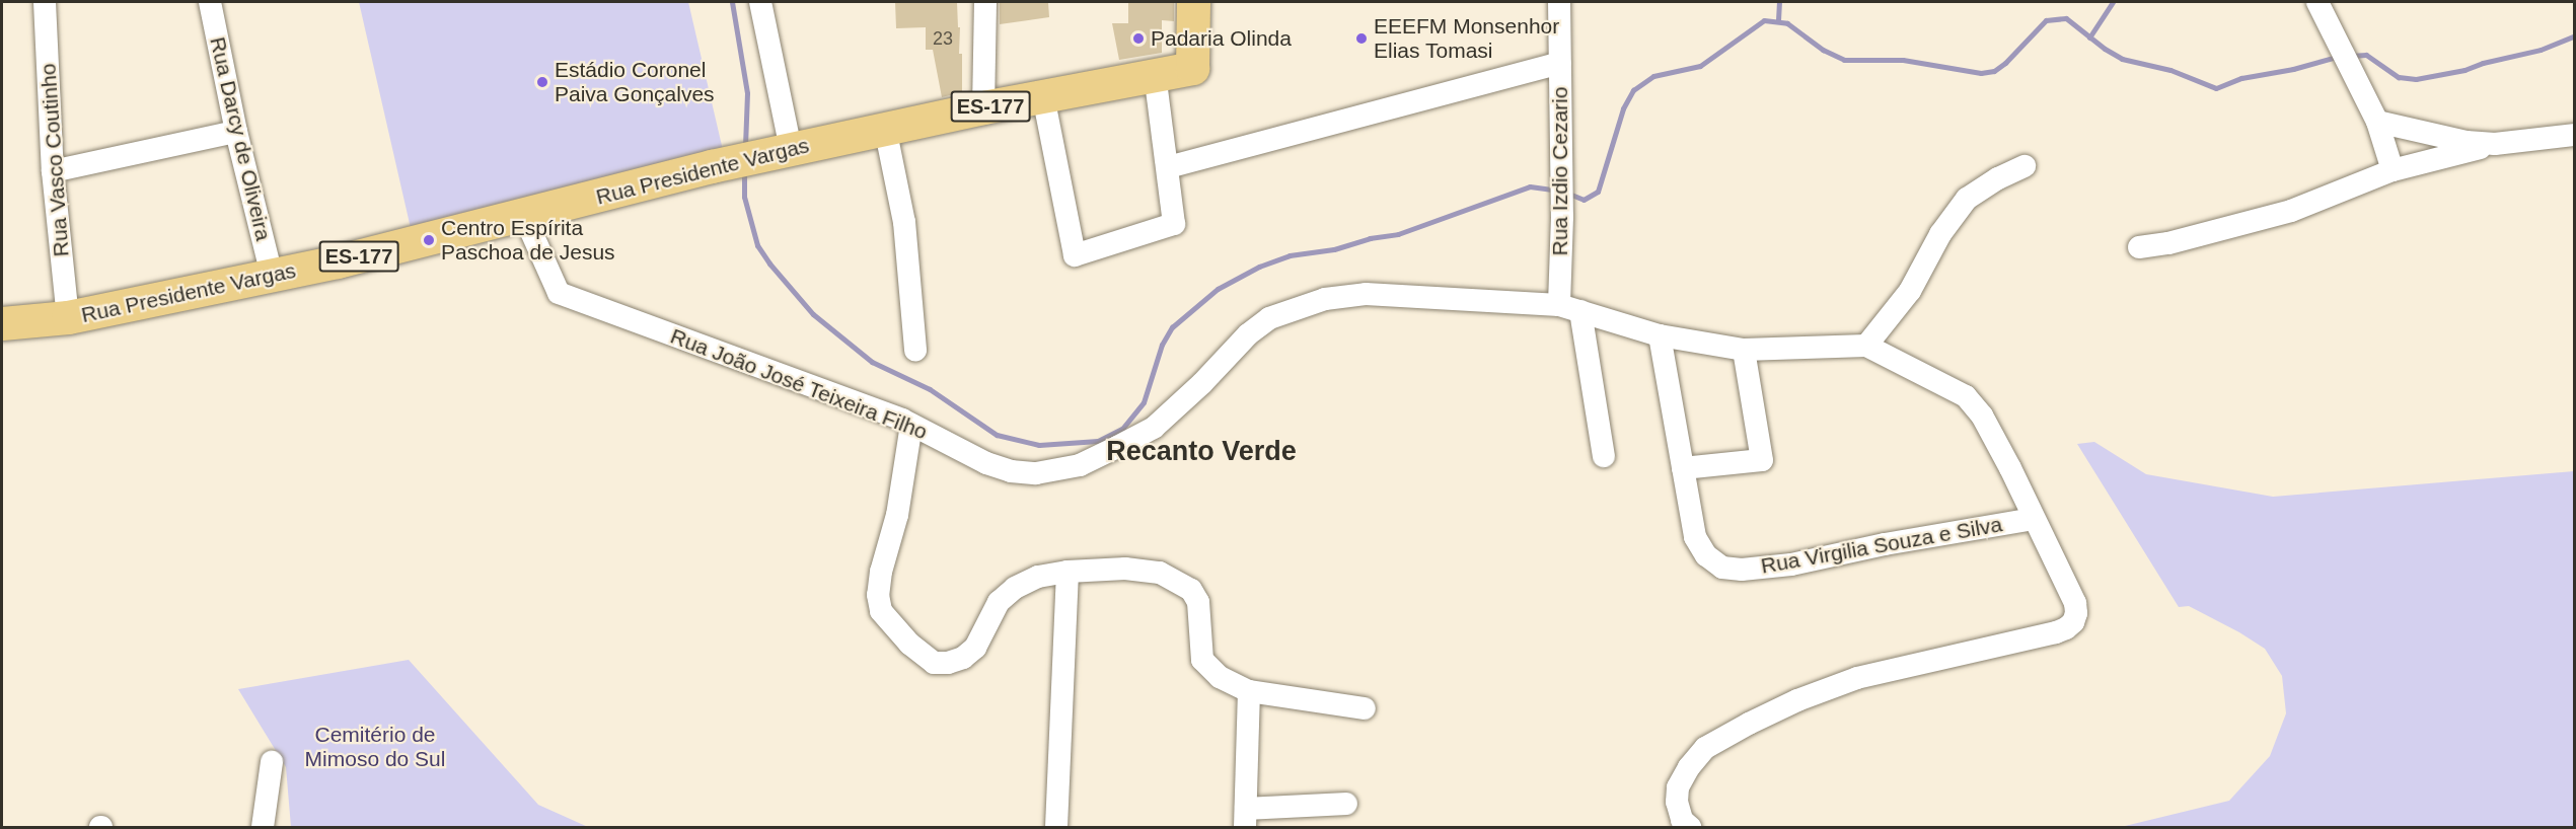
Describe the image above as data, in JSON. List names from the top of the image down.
{
  "streets": {
    "main road": ["ES-177", "Rua Presidente Vargas"],
    "street": [
      "Rua Darcy de Oliveira",
      "Rua Vasco Coutinho",
      "Rua Izdio Cezario",
      "Rua João José Teixeira Filho",
      "Rua Virgilia Souza e Silva"
    ]
  },
  "crossings": [
    ["Rua Darcy de Oliveira", "Rua Presidente Vargas"],
    ["Rua Vasco Coutinho", "Rua Presidente Vargas"],
    ["Rua Presidente Vargas", "Rua João José Teixeira Filho"],
    ["Rua Izdio Cezario", "Rua João José Teixeira Filho"],
    ["Rua João José Teixeira Filho", "Rua Virgilia Souza e Silva"]
  ],
  "districts": ["Recanto Verde"],
  "parks": ["Cemitério de Mimoso do Sul"],
  "places": [
    "Padaria Olinda",
    "EEEFM Monsenhor Elias Tomasi",
    "Estádio Coronel Paiva Gonçalves",
    "Centro Espírita Paschoa de Jesus"
  ],
  "house_numbers": ["23"]
}
